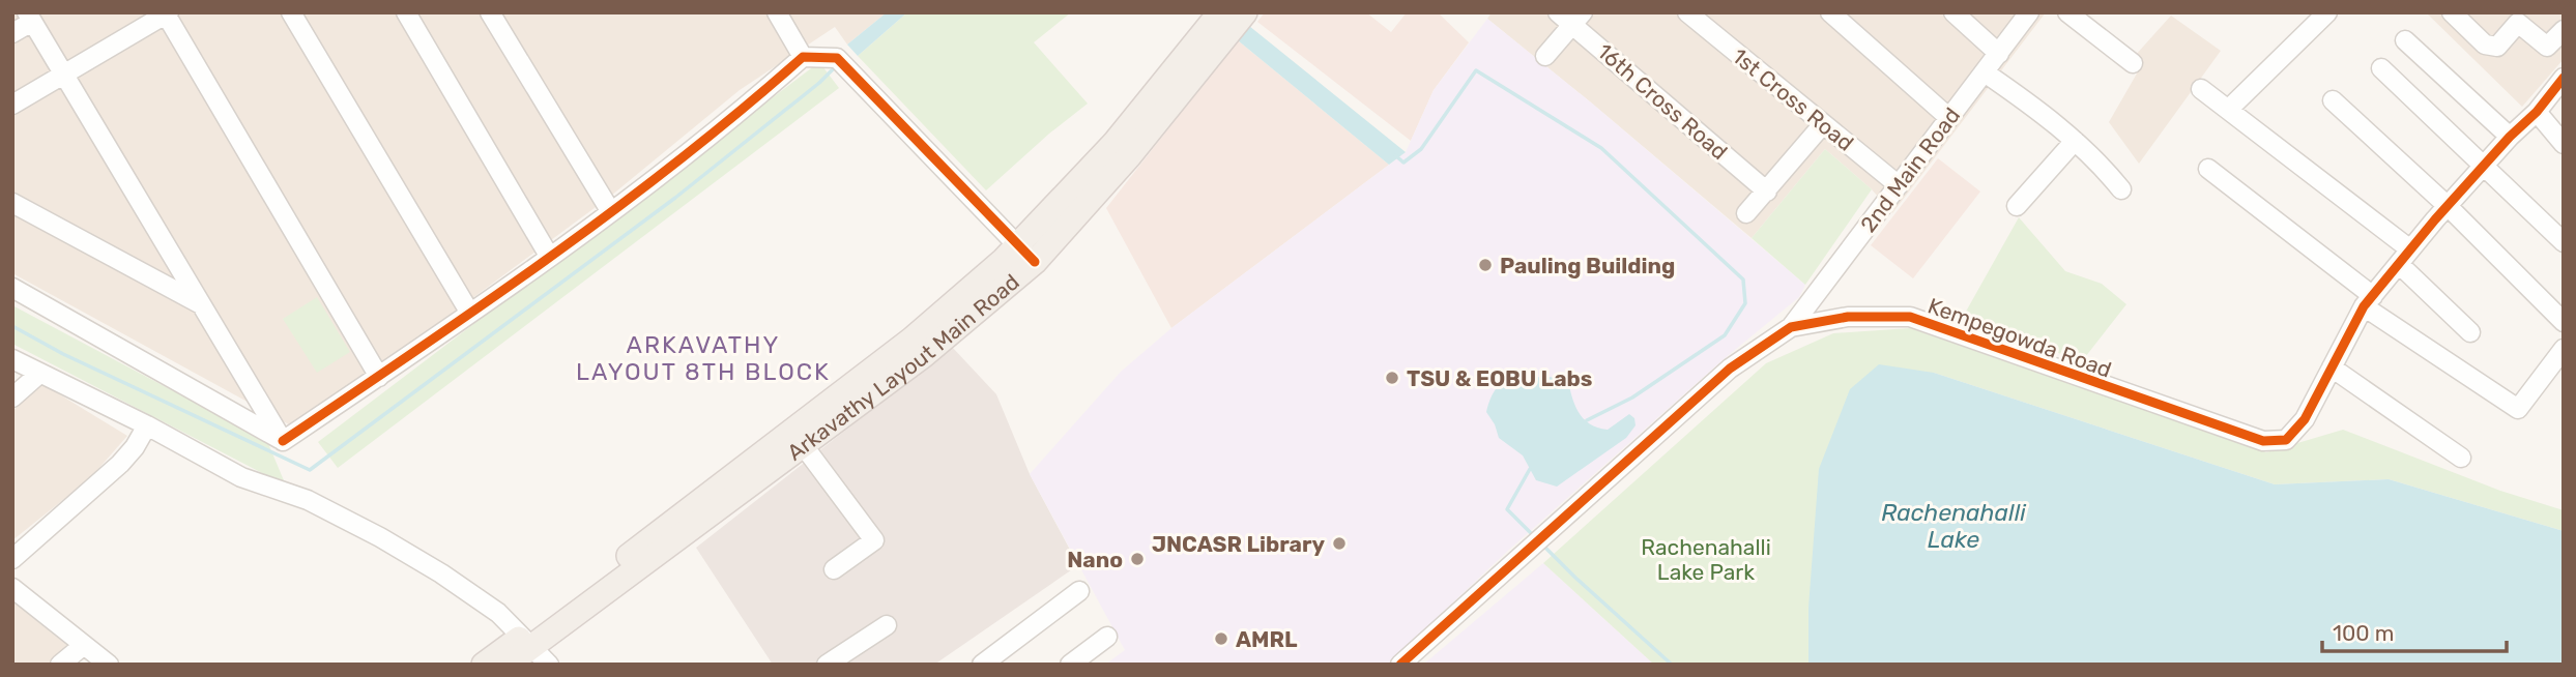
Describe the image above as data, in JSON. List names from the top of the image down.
{
  "streets": {
    "main road": ["Arkavathy Layout Main Road"],
    "street": [
      "1st Cross Road",
      "16th Cross Road",
      "2nd Main Road",
      "Kempegowda Road"
    ]
  },
  "crossings": [
    ["1st Cross Road", "2nd Main Road"],
    ["2nd Main Road", "Kempegowda Road"]
  ],
  "districts": ["ARKAVATHY LAYOUT 8TH BLOCK"],
  "water": ["Rachenahalli Lake"],
  "parks": ["Rachenahalli Lake Park"],
  "places": [
    "Pauling Building",
    "TSU & EOBU Labs",
    "JNCASR Library",
    "Nano",
    "AMRL"
  ],
  "scale_bar": "100 m"
}
